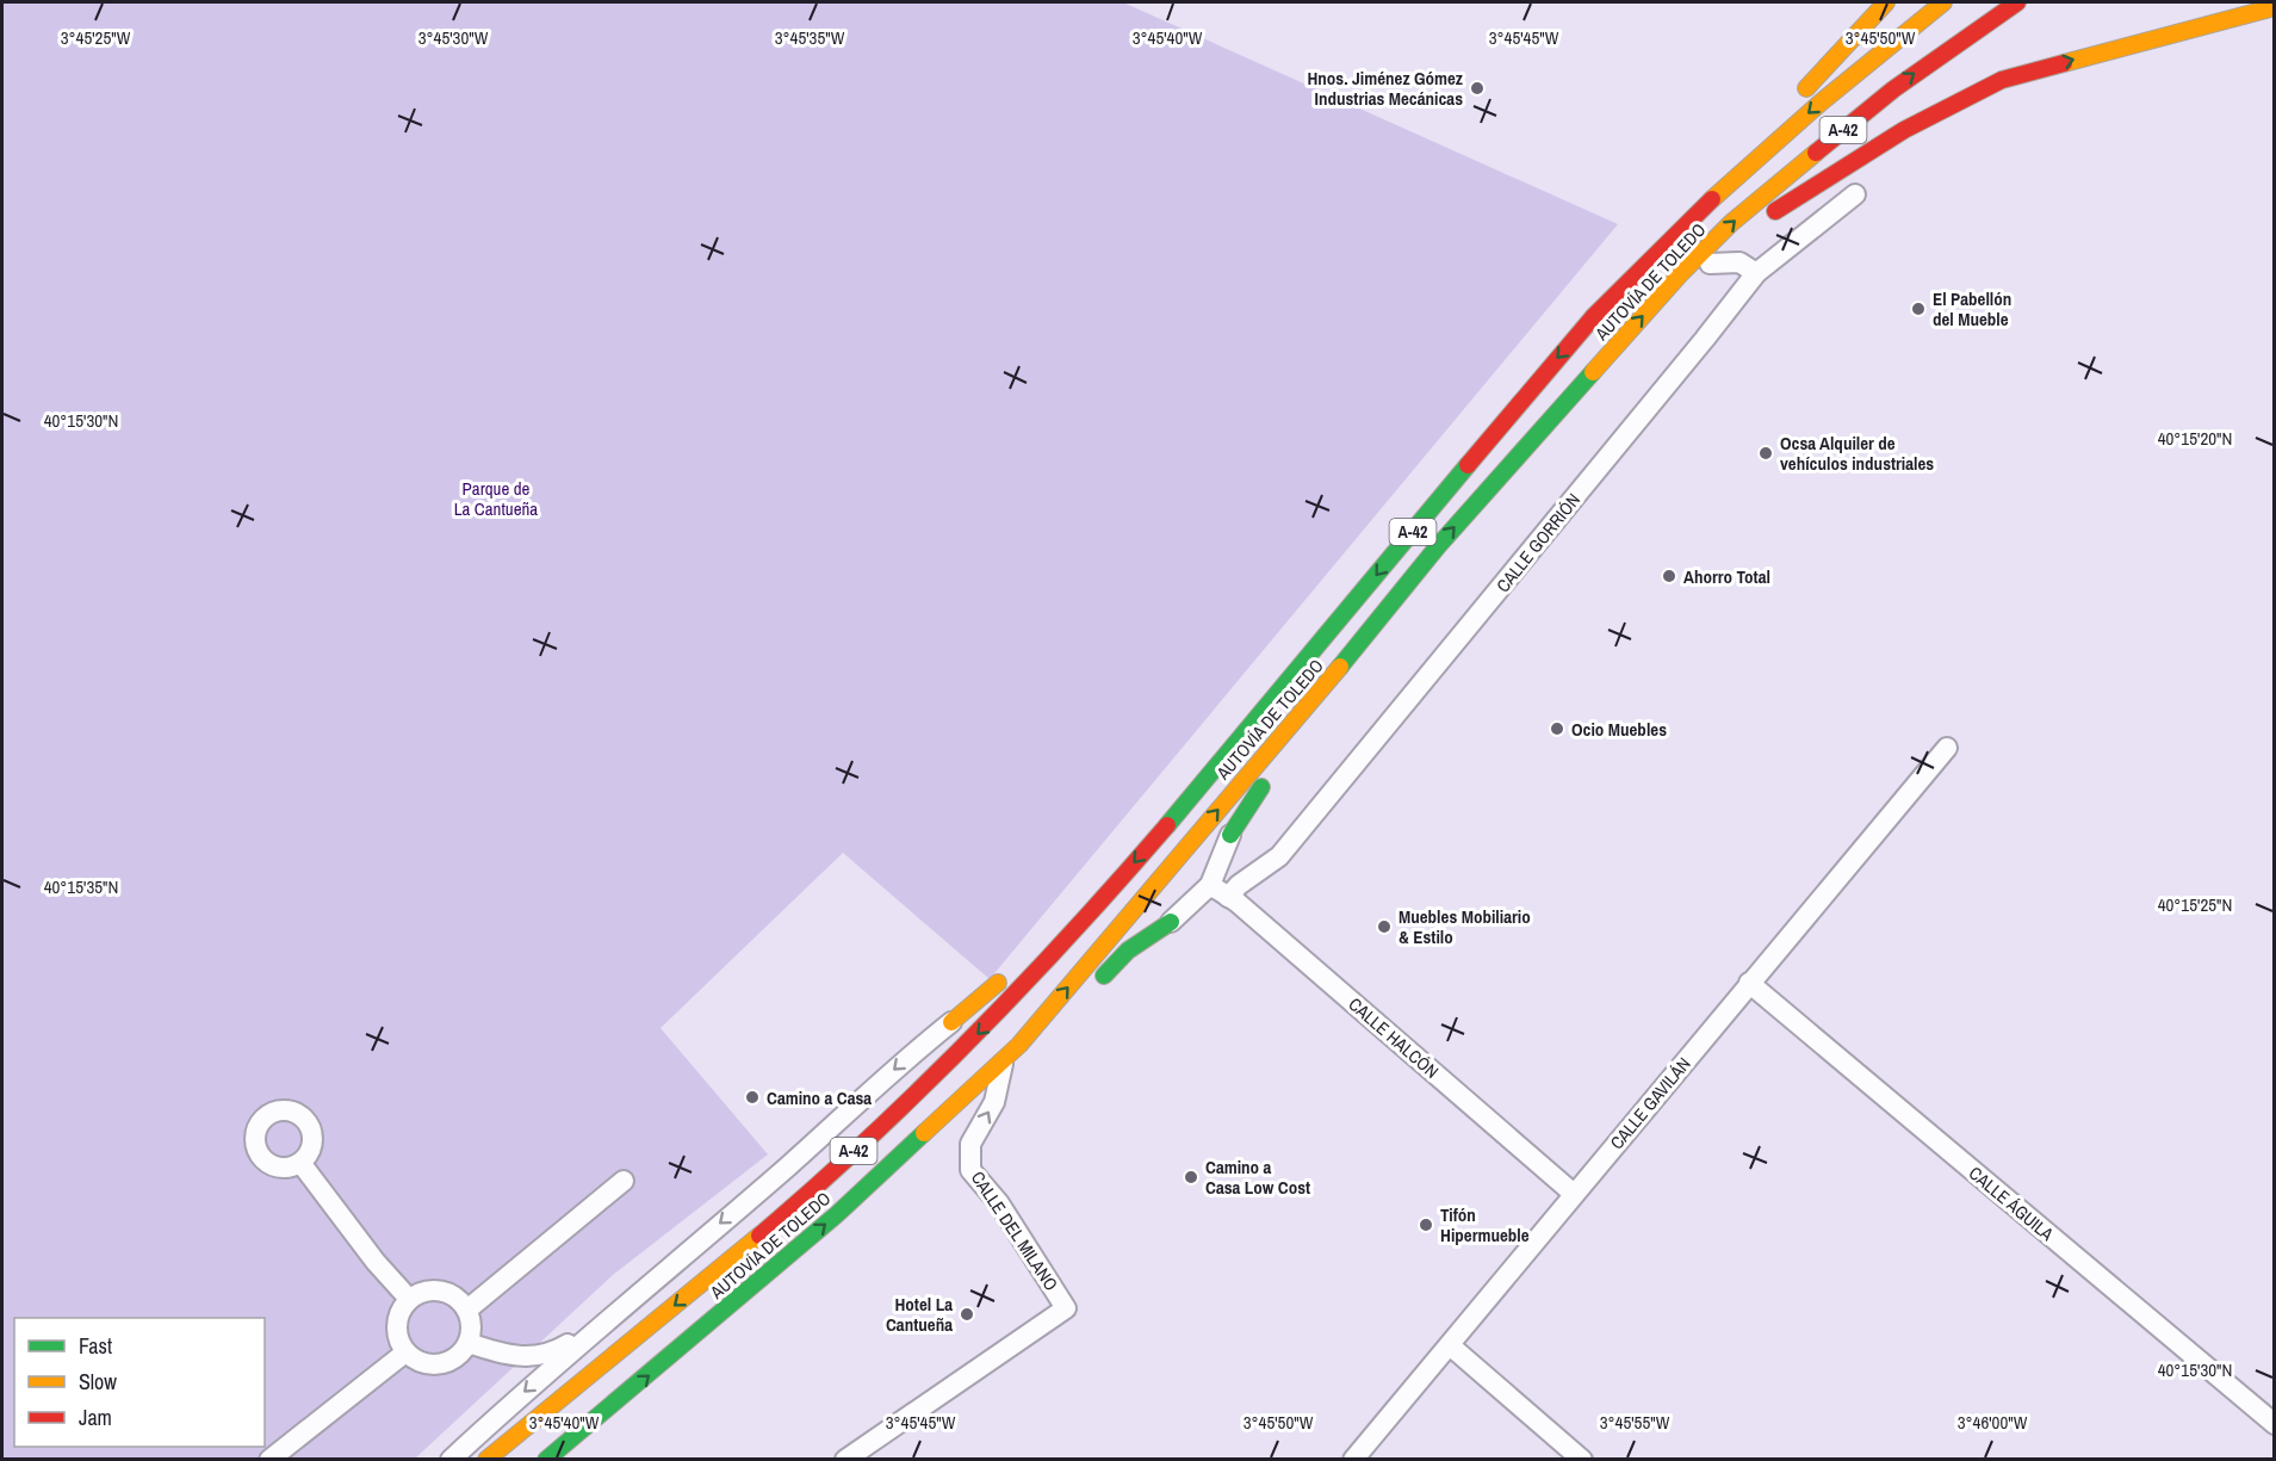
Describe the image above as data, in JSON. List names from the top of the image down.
{
  "streets": {
    "highway": ["A-42", "AUTOVÍA DE TOLEDO"],
    "street": [
      "CALLE GORRIÓN",
      "CALLE HALCÓN",
      "CALLE GAVILÁN",
      "CALLE ÁGUILA",
      "CALLE DEL MILANO"
    ]
  },
  "crossings": [
    ["AUTOVÍA DE TOLEDO", "CALLE DEL MILANO"],
    ["CALLE GORRIÓN", "CALLE HALCÓN"],
    ["CALLE HALCÓN", "CALLE GAVILÁN"],
    ["CALLE GAVILÁN", "CALLE ÁGUILA"]
  ],
  "parks": ["Parque de La Cantueña"],
  "places": [
    "Hnos. Jiménez Gómez Industrias Mecánicas",
    "El Pabellón del Mueble",
    "Ocsa Alquiler de vehículos industriales",
    "Ahorro Total",
    "Ocio Muebles",
    "Muebles Mobiliario & Estilo",
    "Camino a Casa",
    "Camino a Casa Low Cost",
    "Tifón Hipermueble",
    "Hotel La Cantueña"
  ],
  "legend": ["Fast", "Slow", "Jam"],
  "coordinates": [
    "3°45'30\"W",
    "3°45'50\"W",
    "3°45'25\"W",
    "3°45'35\"W",
    "3°45'40\"W",
    "3°45'45\"W",
    "40°15'30\"N",
    "40°15'20\"N",
    "40°15'35\"N",
    "40°15'25\"N",
    "3°45'55\"W",
    "3°46'00\"W"
  ]
}
